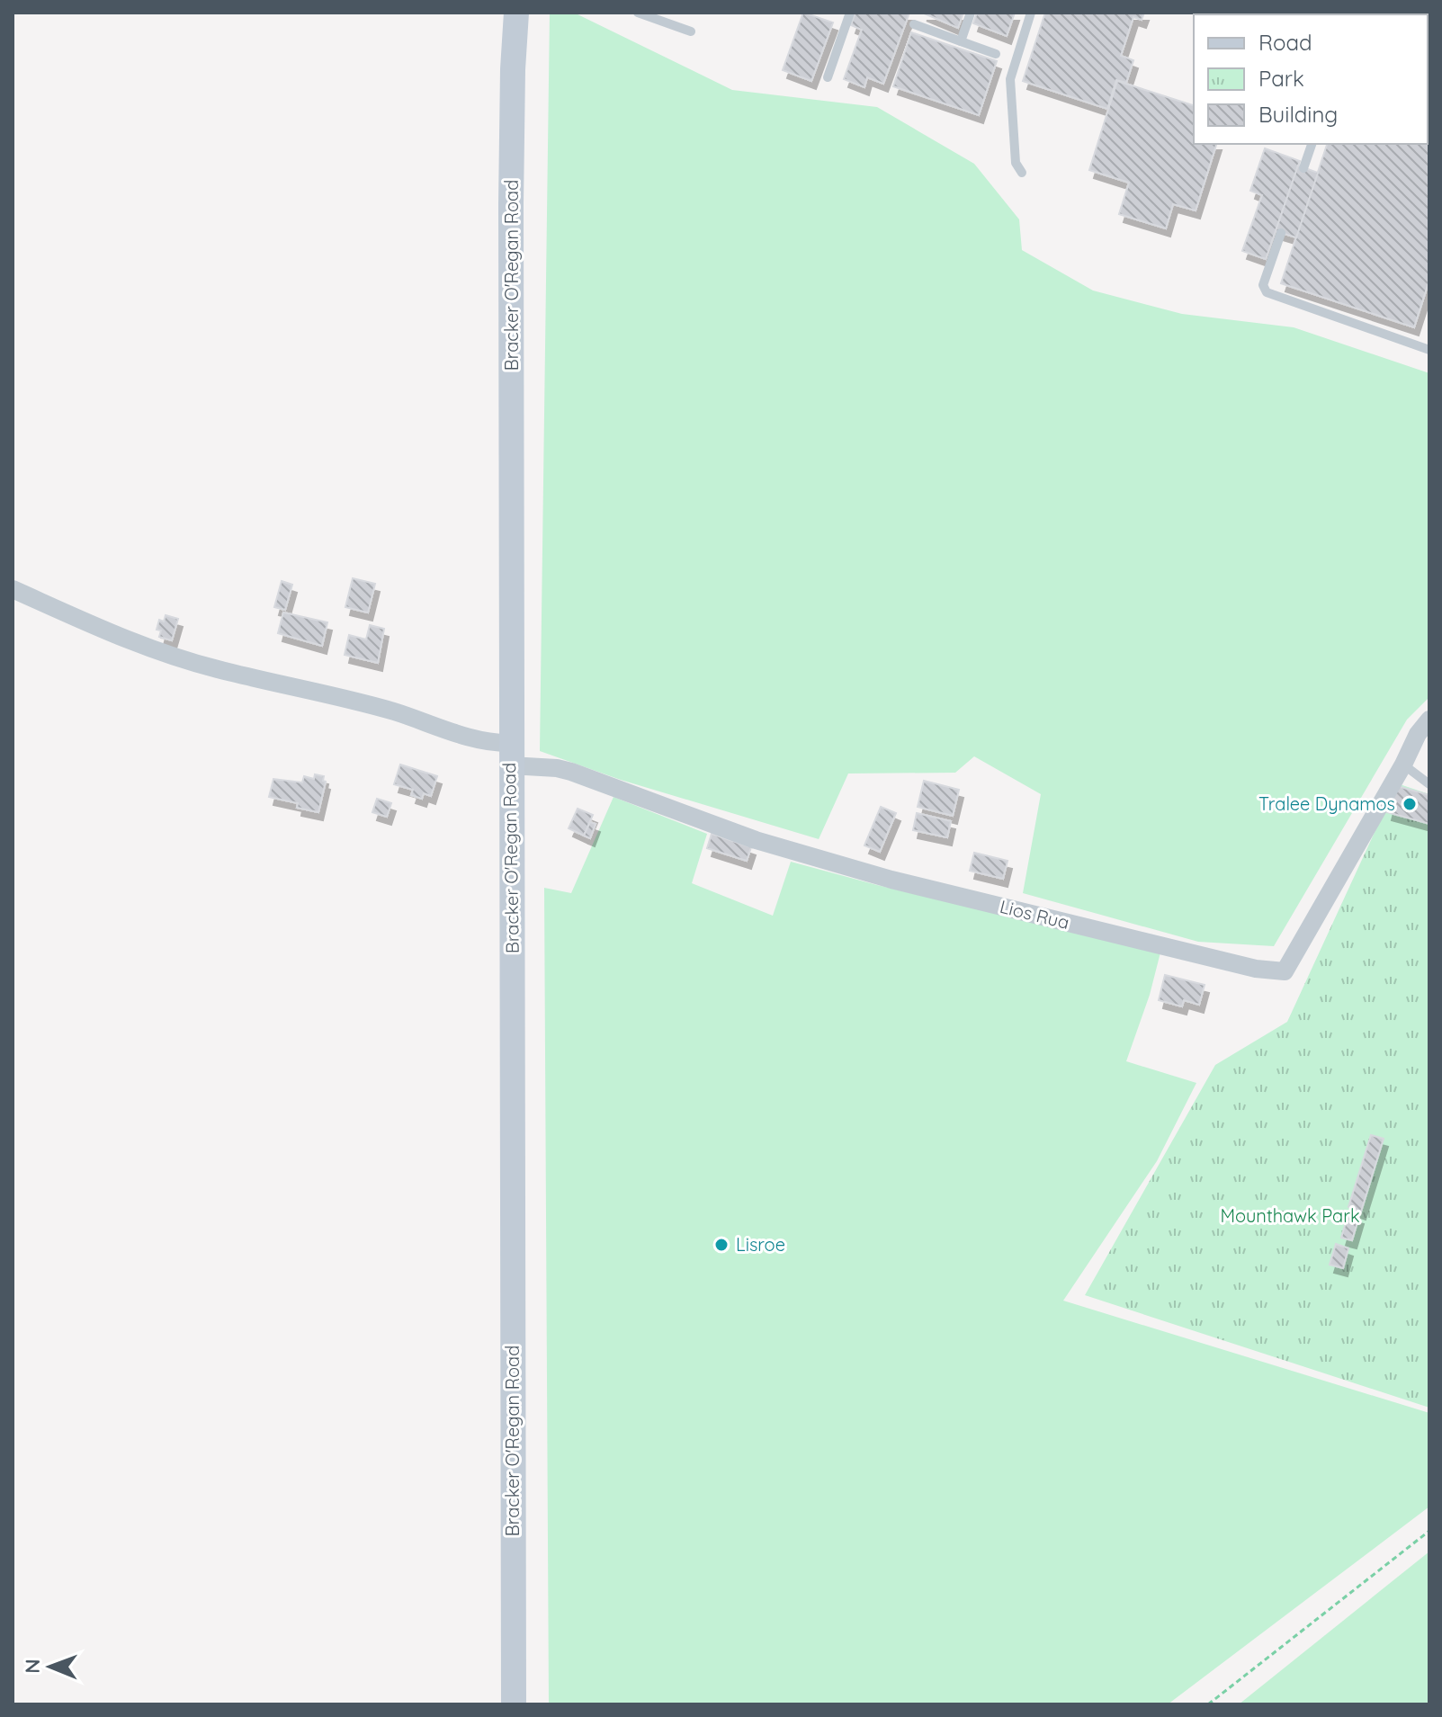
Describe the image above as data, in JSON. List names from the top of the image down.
{
  "streets": {
    "main road": ["Bracker O'Regan Road"],
    "street": ["Lios Rua"]
  },
  "crossings": [
    ["Bracker O'Regan Road", "Lios Rua"]
  ],
  "parks": ["Mounthawk Park"],
  "places": ["Tralee Dynamos", "Lisroe"],
  "legend": ["Road", "Park", "Building"],
  "north": "left"
}
